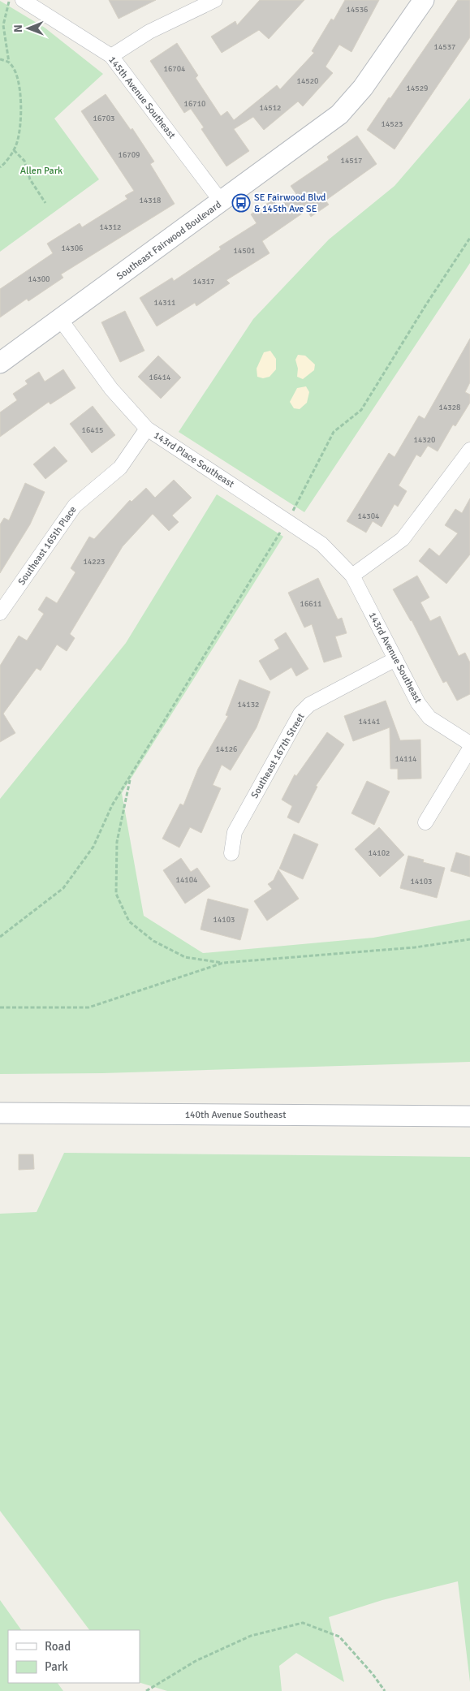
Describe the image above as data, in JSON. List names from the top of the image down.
{
  "streets": {
    "street": [
      "145th Avenue Southeast",
      "Southeast Fairwood Boulevard",
      "143rd Place Southeast",
      "Southeast 165th Place",
      "143rd Avenue Southeast",
      "Southeast 167th Street",
      "140th Avenue Southeast"
    ]
  },
  "crossings": [
    ["145th Avenue Southeast", "Southeast Fairwood Boulevard"],
    ["Southeast Fairwood Boulevard", "143rd Place Southeast"],
    ["143rd Place Southeast", "Southeast 165th Place"],
    ["143rd Place Southeast", "143rd Avenue Southeast"],
    ["143rd Avenue Southeast", "Southeast 167th Street"]
  ],
  "parks": ["Allen Park"],
  "places": {
    "bus stop": ["SE Fairwood Blvd & 145th Ave SE"]
  },
  "house_numbers": [
    "14536",
    "14537",
    "16704",
    "14520",
    "14529",
    "16710",
    "14512",
    "16703",
    "14523",
    "16709",
    "14517",
    "14318",
    "14312",
    "14306",
    "14501",
    "14300",
    "14317",
    "14311",
    "16414",
    "14328",
    "16415",
    "14320",
    "14304",
    "14223",
    "16611",
    "14132",
    "14141",
    "14126",
    "14114",
    "14102",
    "14104",
    "14103",
    "14103"
  ],
  "legend": ["Road", "Park"],
  "north": "left"
}
